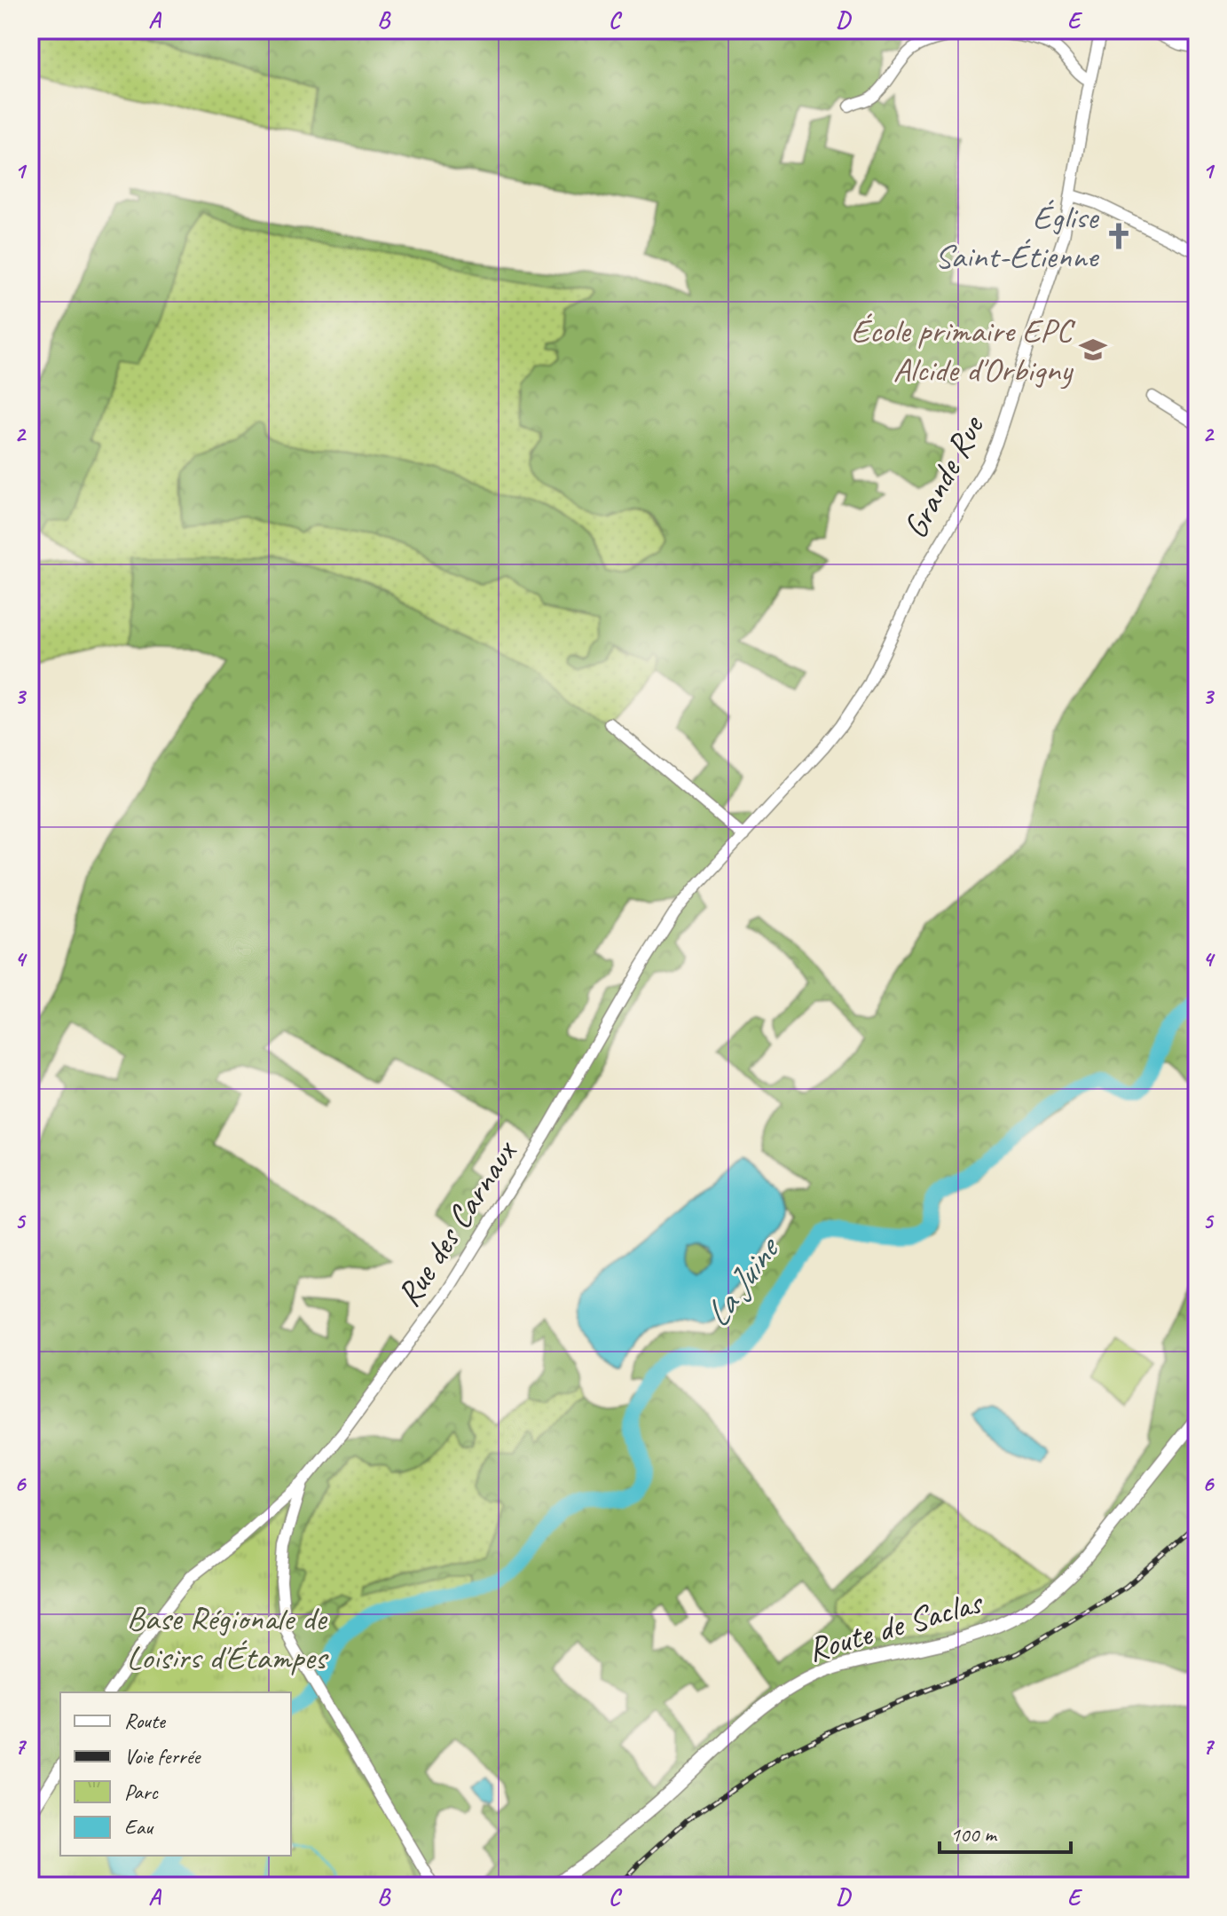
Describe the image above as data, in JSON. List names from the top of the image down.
{
  "streets": {
    "main road": ["Route de Saclas"],
    "street": ["Grande Rue", "Rue des Carnaux"]
  },
  "crossings": [
    ["Grande Rue", "Rue des Carnaux"]
  ],
  "water": ["La Juine"],
  "parks": ["Base Régionale de Loisirs d'Étampes"],
  "places": {
    "church": ["Église Saint-Étienne"],
    "school or university": ["École primaire EPC Alcide d'Orbigny"]
  },
  "legend": [
    "Route",
    "Voie ferrée",
    "Parc",
    "Eau"
  ],
  "scale_bar": "100 m",
  "grid": {
    "columns": [
      "A",
      "B",
      "C",
      "D",
      "E"
    ],
    "rows": [
      "1",
      "2",
      "3",
      "4",
      "5",
      "6",
      "7"
    ]
  }
}
